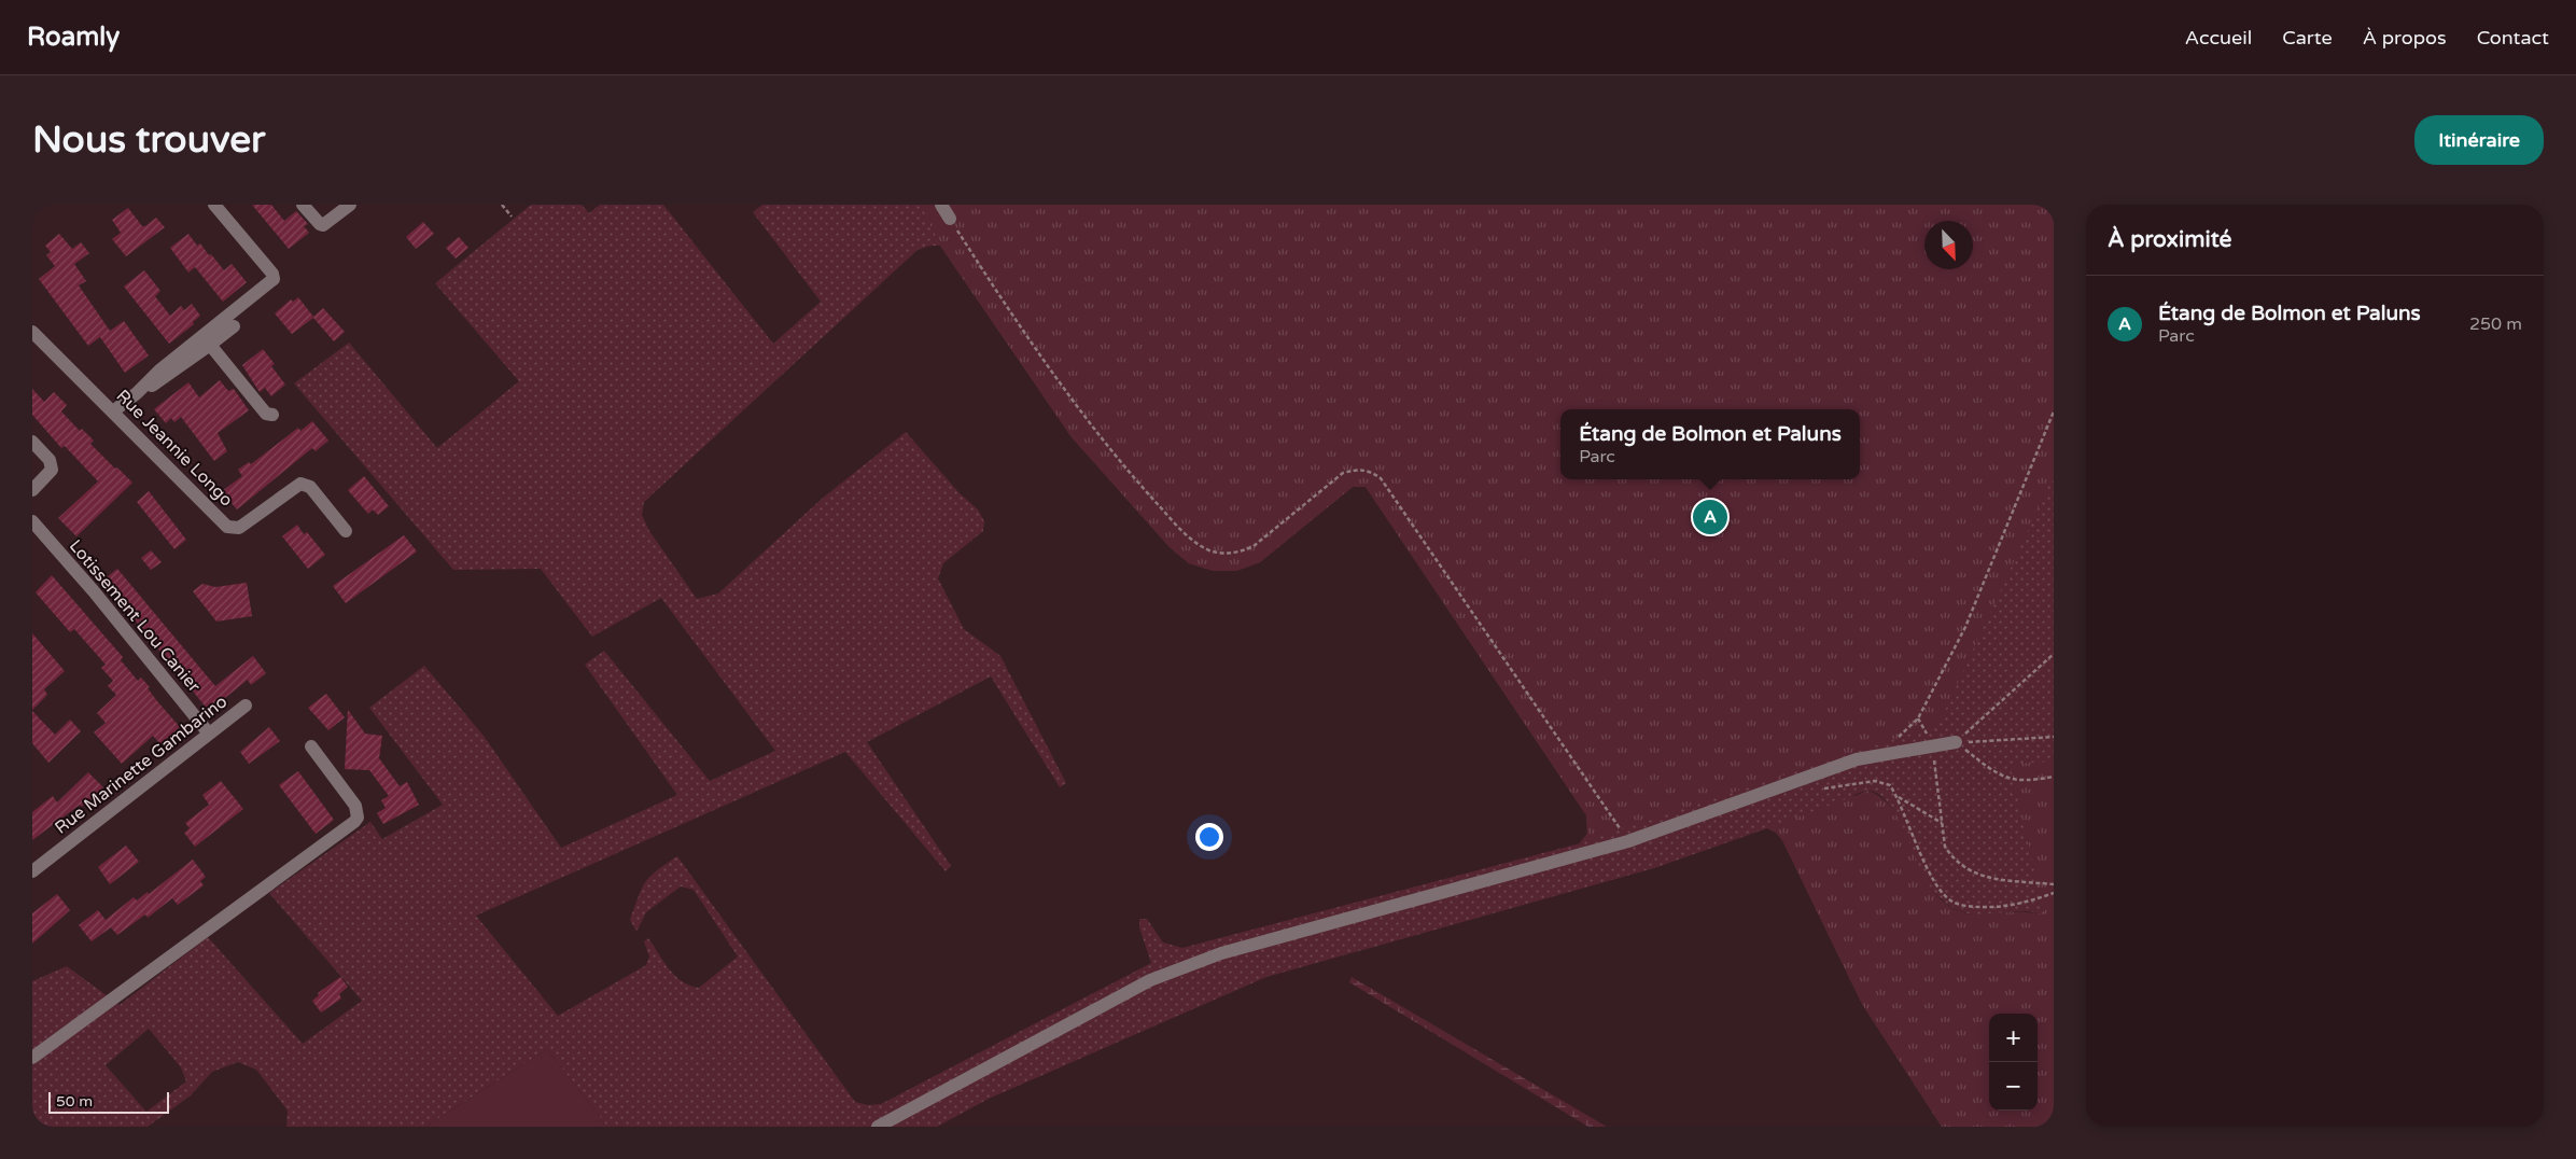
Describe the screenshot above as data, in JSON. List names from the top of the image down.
{
  "streets": {
    "street": ["Rue Jeannie Longo", "Lotissement Lou Canier", "Rue Marinette Gambarino"]
  },
  "crossings": [
    ["Lotissement Lou Canier", "Rue Marinette Gambarino"]
  ],
  "scale_bar": "50 m",
  "north": "bottom right",
  "page": {
    "header": "Roamly",
    "nav": [
      "Accueil",
      "Carte",
      "À propos",
      "Contact"
    ],
    "buttons": "Itinéraire",
    "title": "Nous trouver",
    "heading": "À proximité",
    "list": [
      {
        "mark": "A",
        "name": "Étang de Bolmon et Paluns",
        "note": "Parc",
        "value": "250 m"
      }
    ],
    "popup": ["Étang de Bolmon et Paluns", "Parc"],
    "pins": "A",
    "map_buttons": ["+", "−"],
    "scale": "50 m"
  }
}
